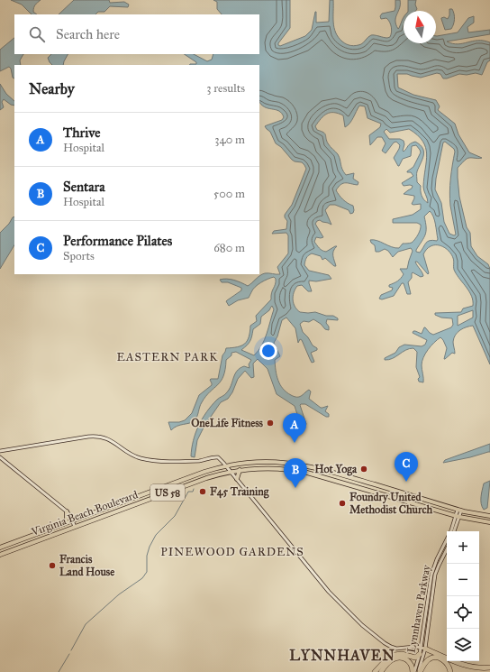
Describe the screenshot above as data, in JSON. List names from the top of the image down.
{
  "streets": {
    "main road": ["US 58", "Virginia Beach Boulevard"],
    "street": ["Lynnhaven Parkway"]
  },
  "crossings": [
    ["Virginia Beach Boulevard", "Lynnhaven Parkway"]
  ],
  "districts": ["EASTERN PARK", "PINEWOOD GARDENS", "LYNNHAVEN"],
  "places": [
    "OneLife Fitness",
    "Hot Yoga",
    "F45 Training",
    "Foundry United Methodist Church",
    "Francis Land House"
  ],
  "north": "top",
  "page": {
    "search": "Search here",
    "heading": ["Nearby", "3 results"],
    "list": [
      {
        "mark": "A",
        "name": "Thrive",
        "note": "Hospital",
        "value": "340 m"
      },
      {
        "mark": "B",
        "name": "Sentara",
        "note": "Hospital",
        "value": "500 m"
      },
      {
        "mark": "C",
        "name": "Performance Pilates",
        "note": "Sports",
        "value": "680 m"
      }
    ],
    "pins": ["A", "C", "B"],
    "map_buttons": ["+", "−"]
  }
}
